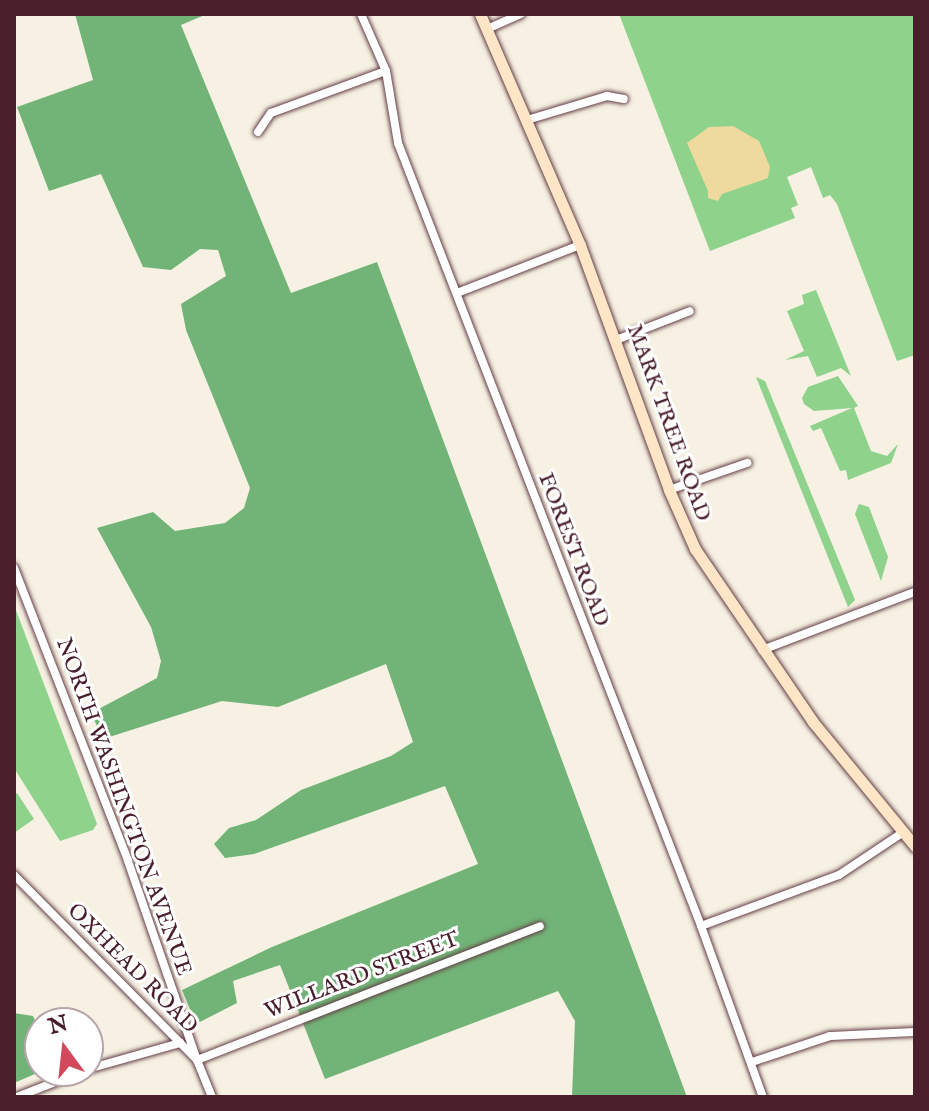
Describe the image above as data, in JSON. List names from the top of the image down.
{
  "streets": {
    "street": [
      "MARK TREE ROAD",
      "FOREST ROAD",
      "NORTH WASHINGTON AVENUE",
      "OXHEAD ROAD",
      "WILLARD STREET"
    ]
  },
  "crossings": [
    ["NORTH WASHINGTON AVENUE", "OXHEAD ROAD"],
    ["NORTH WASHINGTON AVENUE", "WILLARD STREET"],
    ["OXHEAD ROAD", "WILLARD STREET"]
  ],
  "north": "top"
}
